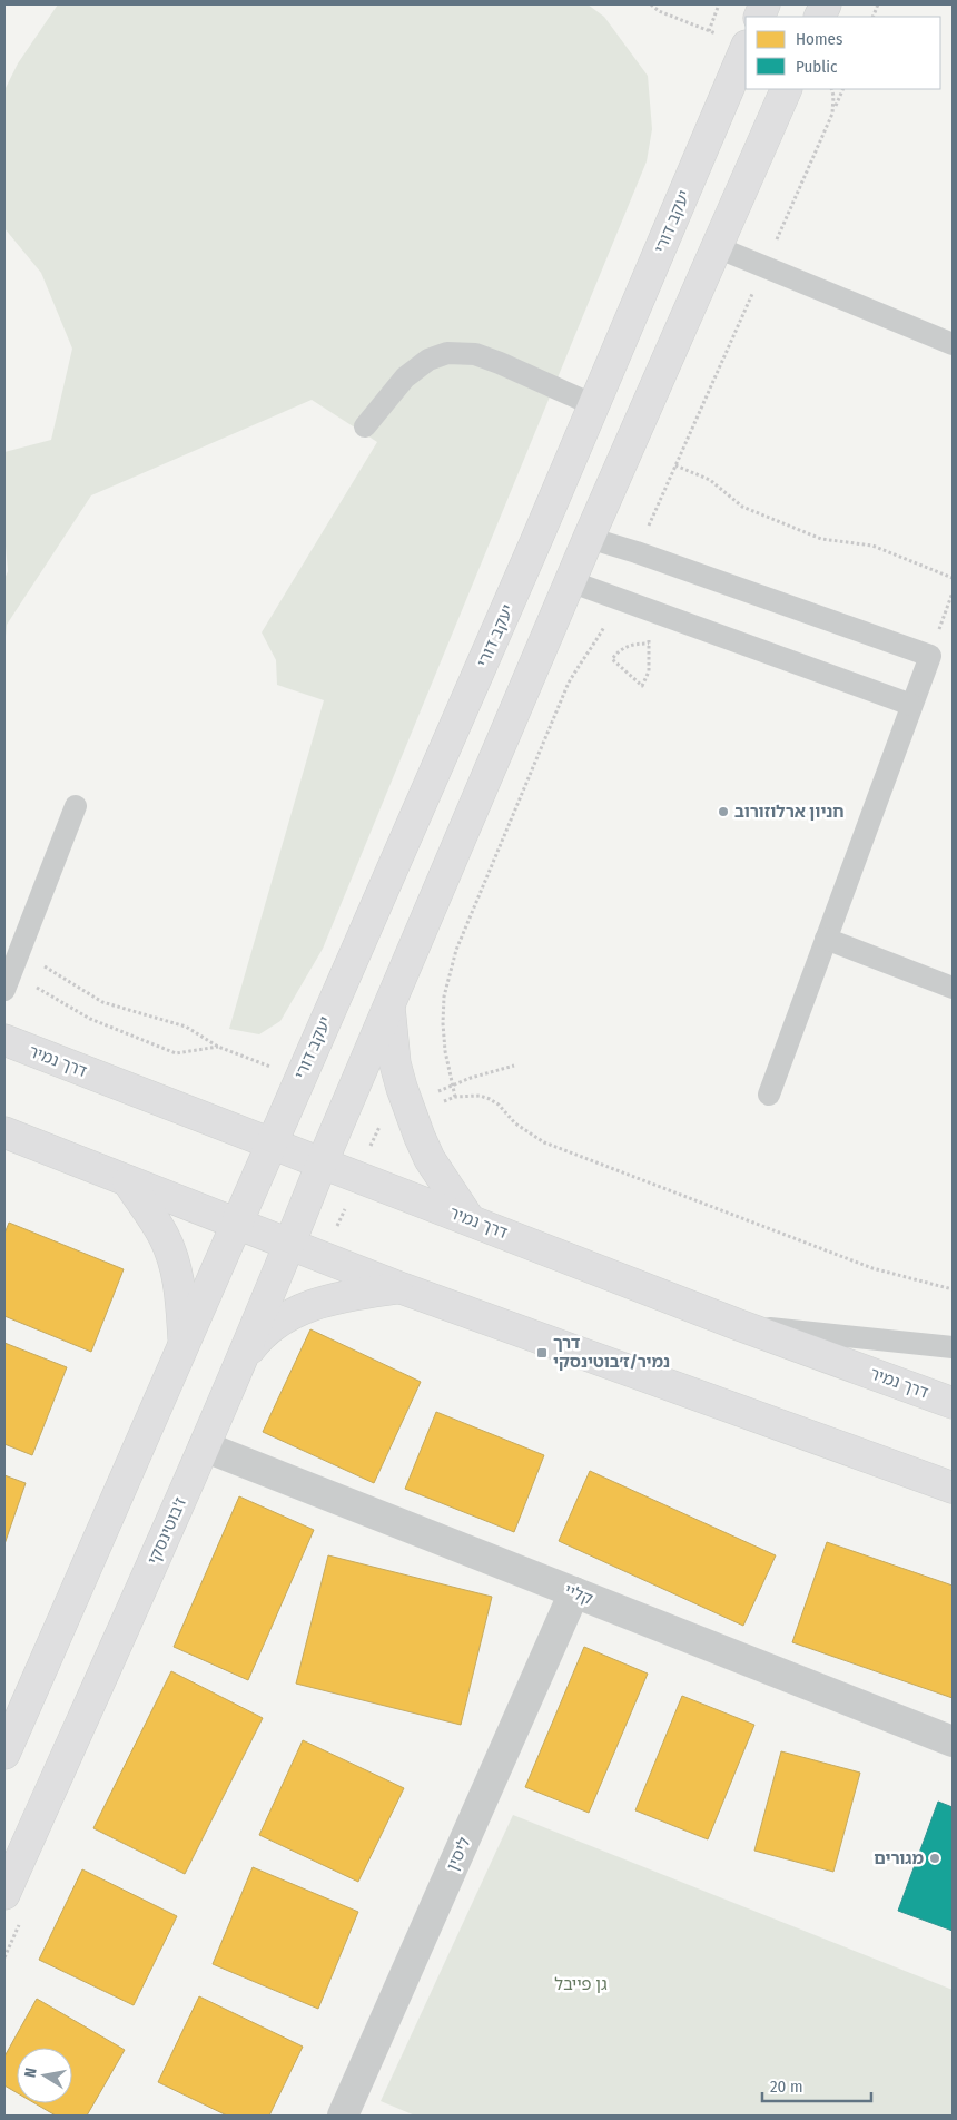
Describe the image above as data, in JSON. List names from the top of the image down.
{
  "streets": {
    "street": [
      "יעקב דורי",
      "דרך נמיר",
      "ז'בוטינסקי",
      "קליי",
      "ליסין"
    ]
  },
  "crossings": [
    ["יעקב דורי", "דרך נמיר"],
    ["דרך נמיר", "ז'בוטינסקי"],
    ["ז'בוטינסקי", "קליי"],
    ["קליי", "ליסין"]
  ],
  "parks": ["גן פייבל"],
  "places": {
    "other": ["חניון ארלוזורוב", "מגורים"],
    "transit": ["דרך נמיר/ז׳בוטינסקי"]
  },
  "legend": ["Homes", "Public"],
  "scale_bar": "20 m",
  "north": "left"
}
